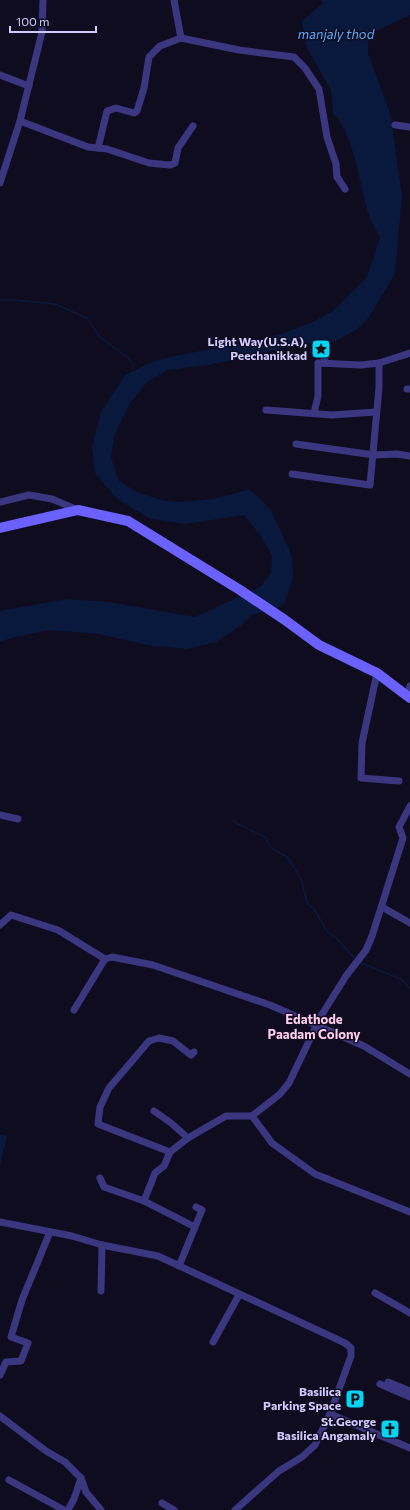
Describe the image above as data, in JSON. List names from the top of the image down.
{
  "districts": ["Edathode Paadam Colony"],
  "water": ["manjaly thod"],
  "places": {
    "place": ["Light Way(U.S.A), Peechanikkad"],
    "parking": ["Basilica Parking Space"],
    "church": ["St.George Basilica Angamaly"]
  },
  "scale_bar": "100 m"
}
